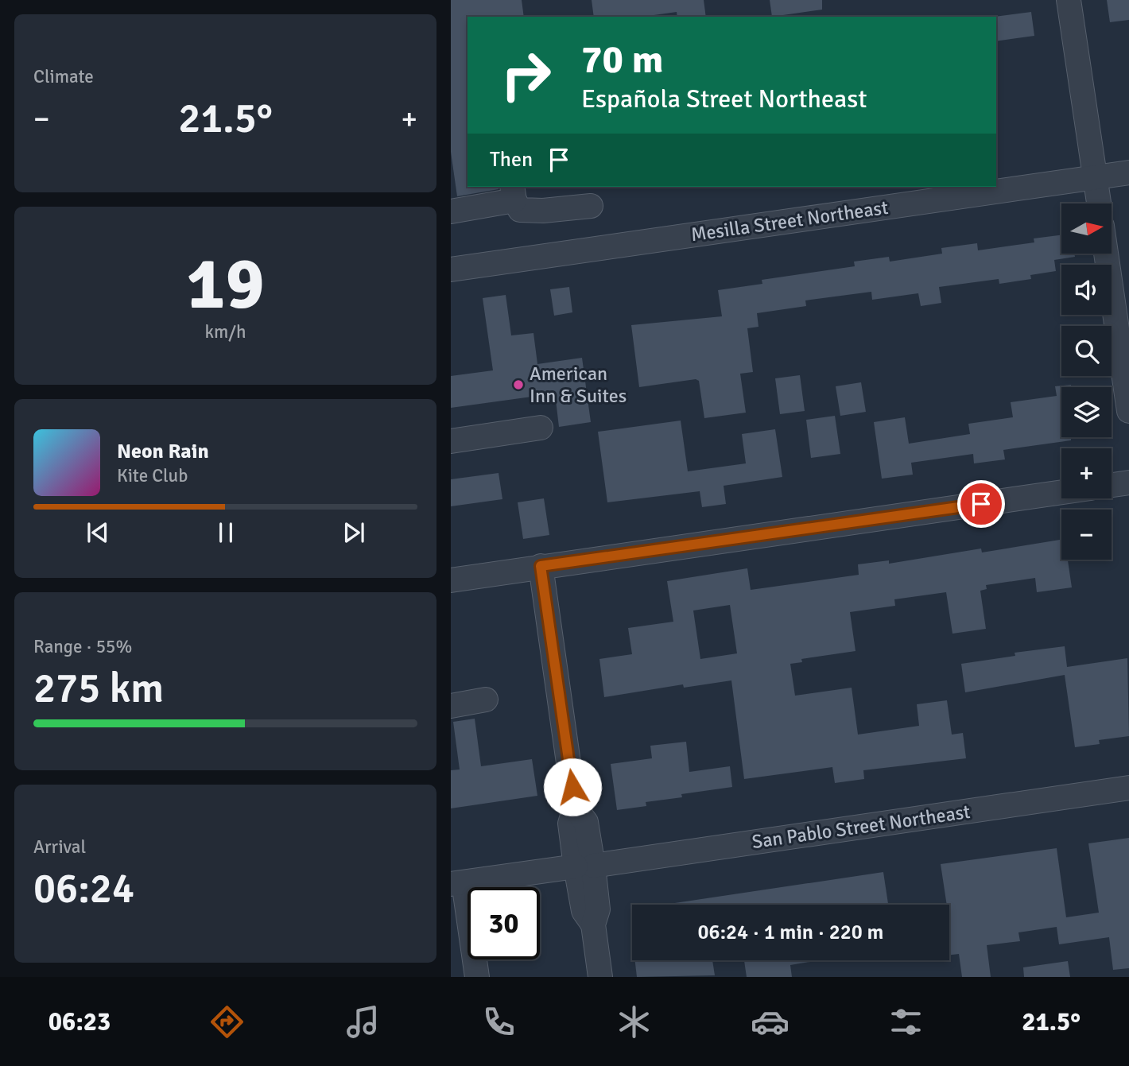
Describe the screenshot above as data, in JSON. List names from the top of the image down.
{
  "streets": {
    "street": ["Mesilla Street Northeast", "San Pablo Street Northeast"]
  },
  "places": ["American Inn & Suites"],
  "north": "right",
  "page": {
    "tile": [
      "Climate",
      ["19", "km/h"],
      ["Range · 55%", "275 km"],
      ["Arrival", "06:24"]
    ],
    "turn": ["70 m", "Española Street Northeast"],
    "heat": ["−", "21.5°", "+"],
    "then": "Then",
    "map_buttons": ["+", "−"],
    "song": ["Neon Rain", "Kite Club"],
    "limit": "30",
    "trip": "06:24 · 1 min · 220 m",
    "tabs": ["06:23", "21.5°"]
  }
}
